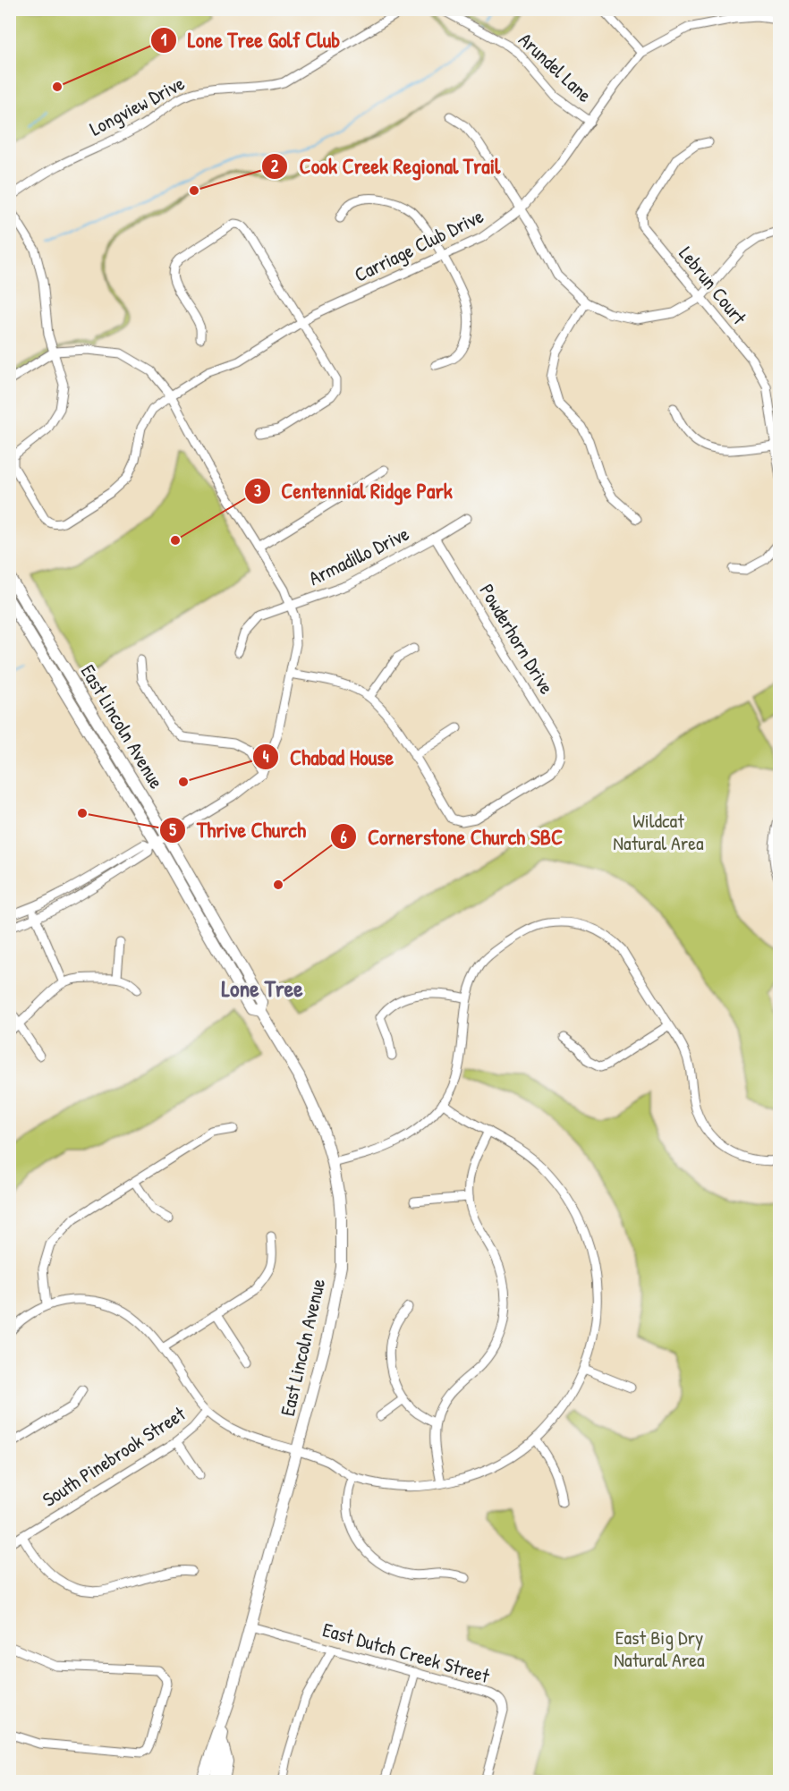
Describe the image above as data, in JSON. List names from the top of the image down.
{
  "streets": {
    "main road": ["East Lincoln Avenue"],
    "street": [
      "Arundel Lane",
      "Longview Drive",
      "Carriage Club Drive",
      "Lebrun Court",
      "Armadillo Drive",
      "Powderhorn Drive",
      "South Pinebrook Street",
      "East Dutch Creek Street"
    ]
  },
  "crossings": [
    ["Arundel Lane", "Carriage Club Drive"],
    ["Armadillo Drive", "Powderhorn Drive"],
    ["East Lincoln Avenue", "East Dutch Creek Street"]
  ],
  "districts": ["Lone Tree"],
  "parks": ["Wildcat Natural Area", "East Big Dry Natural Area"],
  "places": [
    "Lone Tree Golf Club",
    "Cook Creek Regional Trail",
    "Centennial Ridge Park",
    "Chabad House",
    "Thrive Church",
    "Cornerstone Church SBC"
  ]
}
